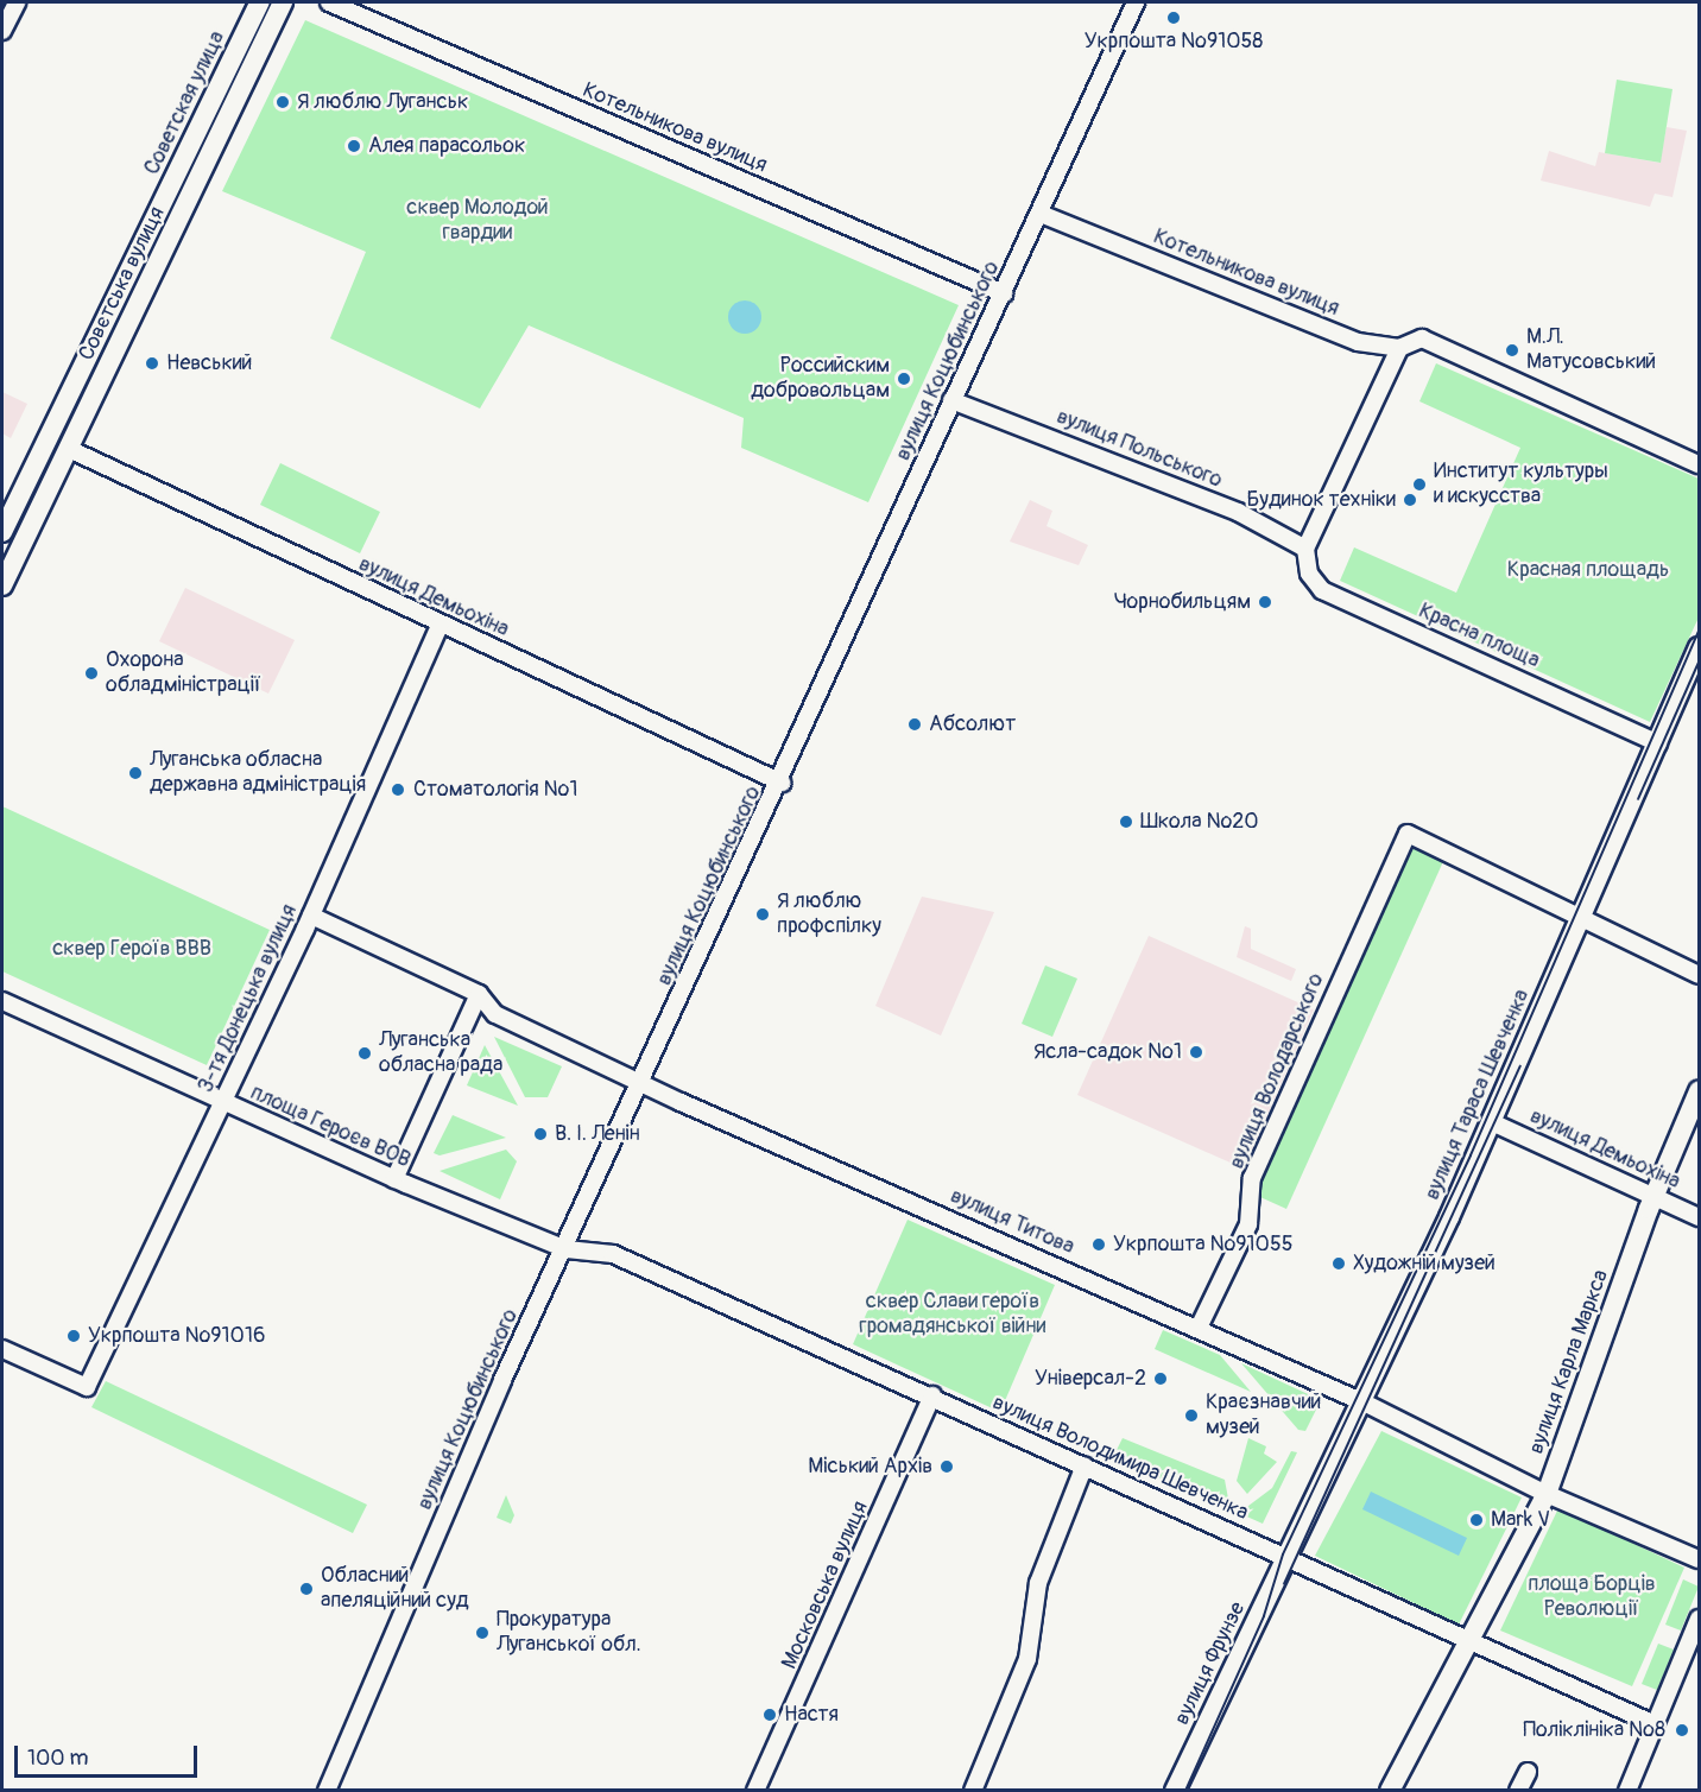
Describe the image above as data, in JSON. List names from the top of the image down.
{
  "streets": {
    "main road": [
      "Советская улица",
      "Совєтська вулиця",
      "вулиця Тараса Шевченка",
      "вулиця Карла Маркса",
      "вулиця Фрунзе"
    ],
    "street": [
      "Котельникова вулиця",
      "вулиця Коцюбинського",
      "вулиця Польського",
      "вулиця Демьохіна",
      "Красна площа",
      "3-тя Донецька вулиця",
      "вулиця Володарського",
      "площа Героєв ВОВ",
      "вулиця Титова",
      "вулиця Володимира Шевченка",
      "Московська вулиця"
    ]
  },
  "crossings": [
    ["Котельникова вулиця", "вулиця Коцюбинського"],
    ["Совєтська вулиця", "вулиця Демьохіна"],
    ["вулиця Коцюбинського", "вулиця Польського"],
    ["вулиця Коцюбинського", "вулиця Демьохіна"],
    ["вулиця Коцюбинського", "площа Героєв ВОВ"],
    ["вулиця Коцюбинського", "вулиця Титова"],
    ["вулиця Коцюбинського", "вулиця Володимира Шевченка"],
    ["вулиця Польського", "Красна площа"],
    ["вулиця Демьохіна", "3-тя Донецька вулиця"],
    ["вулиця Демьохіна", "вулиця Тараса Шевченка"],
    ["вулиця Демьохіна", "вулиця Карла Маркса"],
    ["Красна площа", "вулиця Тараса Шевченка"],
    ["3-тя Донецька вулиця", "площа Героєв ВОВ"],
    ["вулиця Володарського", "вулиця Тараса Шевченка"],
    ["вулиця Володарського", "вулиця Титова"],
    ["вулиця Тараса Шевченка", "вулиця Титова"],
    ["вулиця Тараса Шевченка", "вулиця Володимира Шевченка"],
    ["вулиця Тараса Шевченка", "вулиця Фрунзе"],
    ["площа Героєв ВОВ", "вулиця Володимира Шевченка"],
    ["вулиця Титова", "вулиця Карла Маркса"],
    ["вулиця Карла Маркса", "вулиця Володимира Шевченка"],
    ["вулиця Володимира Шевченка", "Московська вулиця"],
    ["вулиця Володимира Шевченка", "вулиця Фрунзе"]
  ],
  "parks": [
    "сквер Молодой гвардии",
    "Красная площадь",
    "сквер Героїв ВВВ",
    "сквер Слави героїв громадянської війни",
    "площа Борців Революції"
  ],
  "places": [
    "Укрпошта №91058",
    "Я люблю Луганськ",
    "Алея парасольок",
    "М.Л. Матусовський",
    "Невський",
    "Pоссийским добровольцам",
    "Институт культуры и искусства",
    "Будинок техніки",
    "Чорнобильцям",
    "Охорона обладміністрації",
    "Абсолют",
    "Луганська обласна державна адміністрація",
    "Стоматологія №1",
    "Школа №20",
    "Я люблю профспілку",
    "Ясла-садок №1",
    "Луганська обласна рада",
    "В. І. Ленін",
    "Укрпошта №91055",
    "Художній музей",
    "Укрпошта №91016",
    "Універсал-2",
    "Краєзнавчий музей",
    "Міський Архів",
    "Mark V",
    "Обласний апеляційний суд",
    "Прокуратура Луганської обл.",
    "Настя",
    "Поліклініка №8"
  ],
  "scale_bar": "100 m"
}
